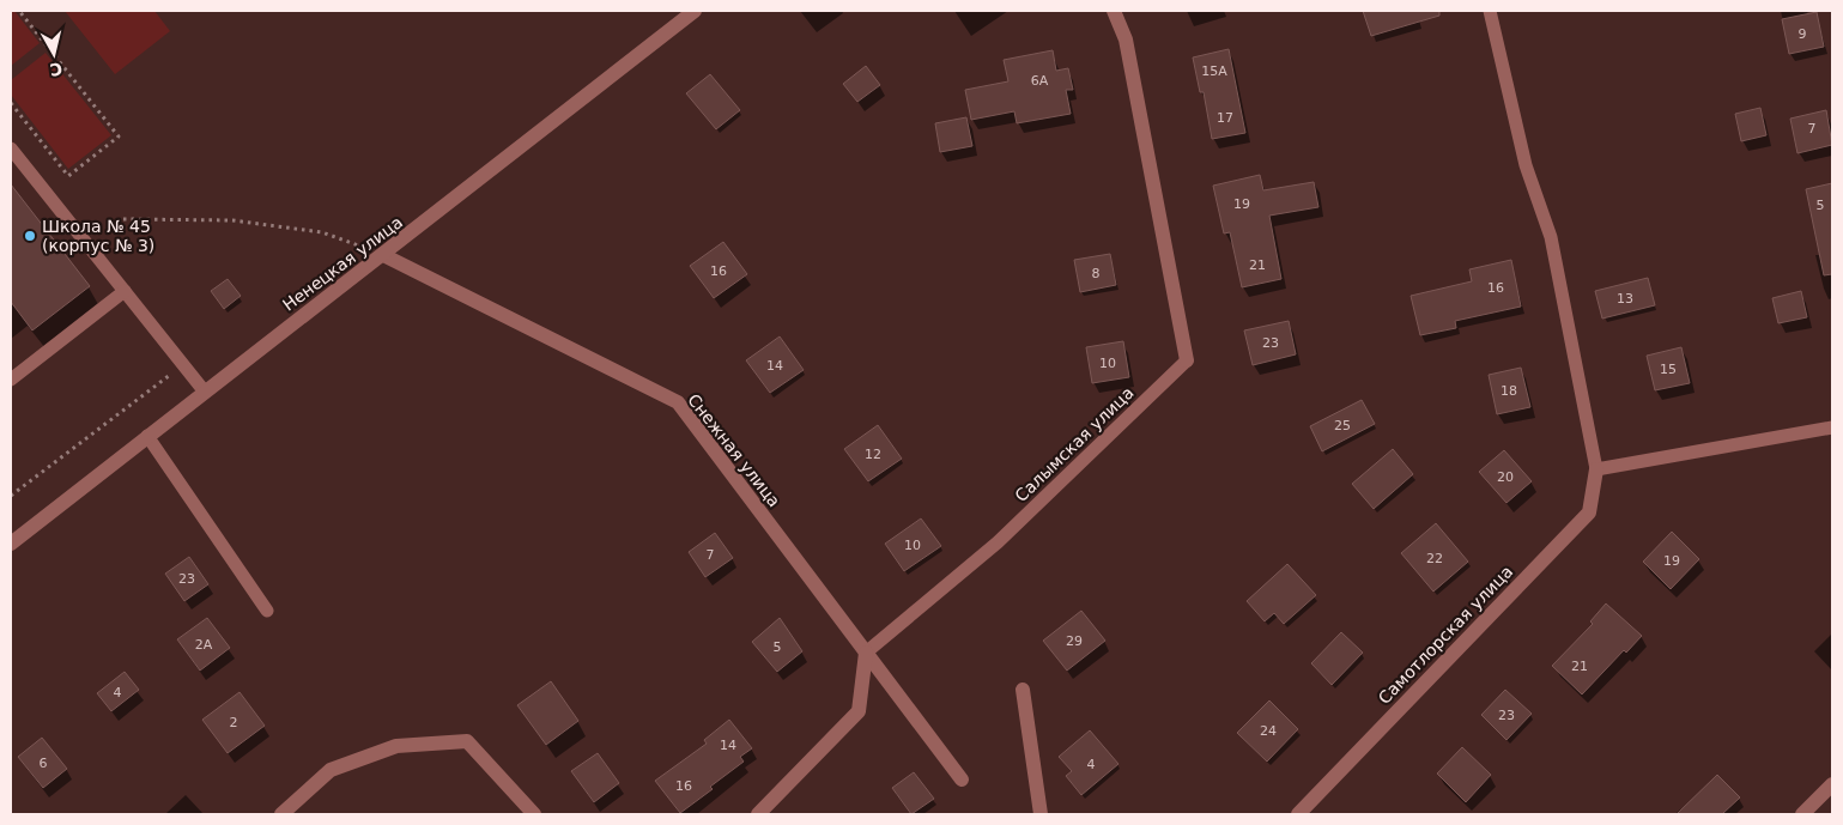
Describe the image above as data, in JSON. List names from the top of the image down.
{
  "streets": {
    "street": [
      "Ненецкая улица",
      "Салымская улица",
      "Снежная улица",
      "Самотлорская улица"
    ]
  },
  "crossings": [
    ["Ненецкая улица", "Снежная улица"],
    ["Салымская улица", "Снежная улица"]
  ],
  "places": ["Школа № 45 (корпус № 3)"],
  "house_numbers": [
    "9",
    "15А",
    "6А",
    "17",
    "7",
    "19",
    "5",
    "21",
    "16",
    "8",
    "16",
    "13",
    "23",
    "10",
    "14",
    "15",
    "18",
    "25",
    "12",
    "20",
    "10",
    "7",
    "22",
    "19",
    "23",
    "29",
    "2А",
    "5",
    "21",
    "4",
    "23",
    "2",
    "24",
    "14",
    "6",
    "4",
    "16"
  ],
  "north": "bottom"
}
